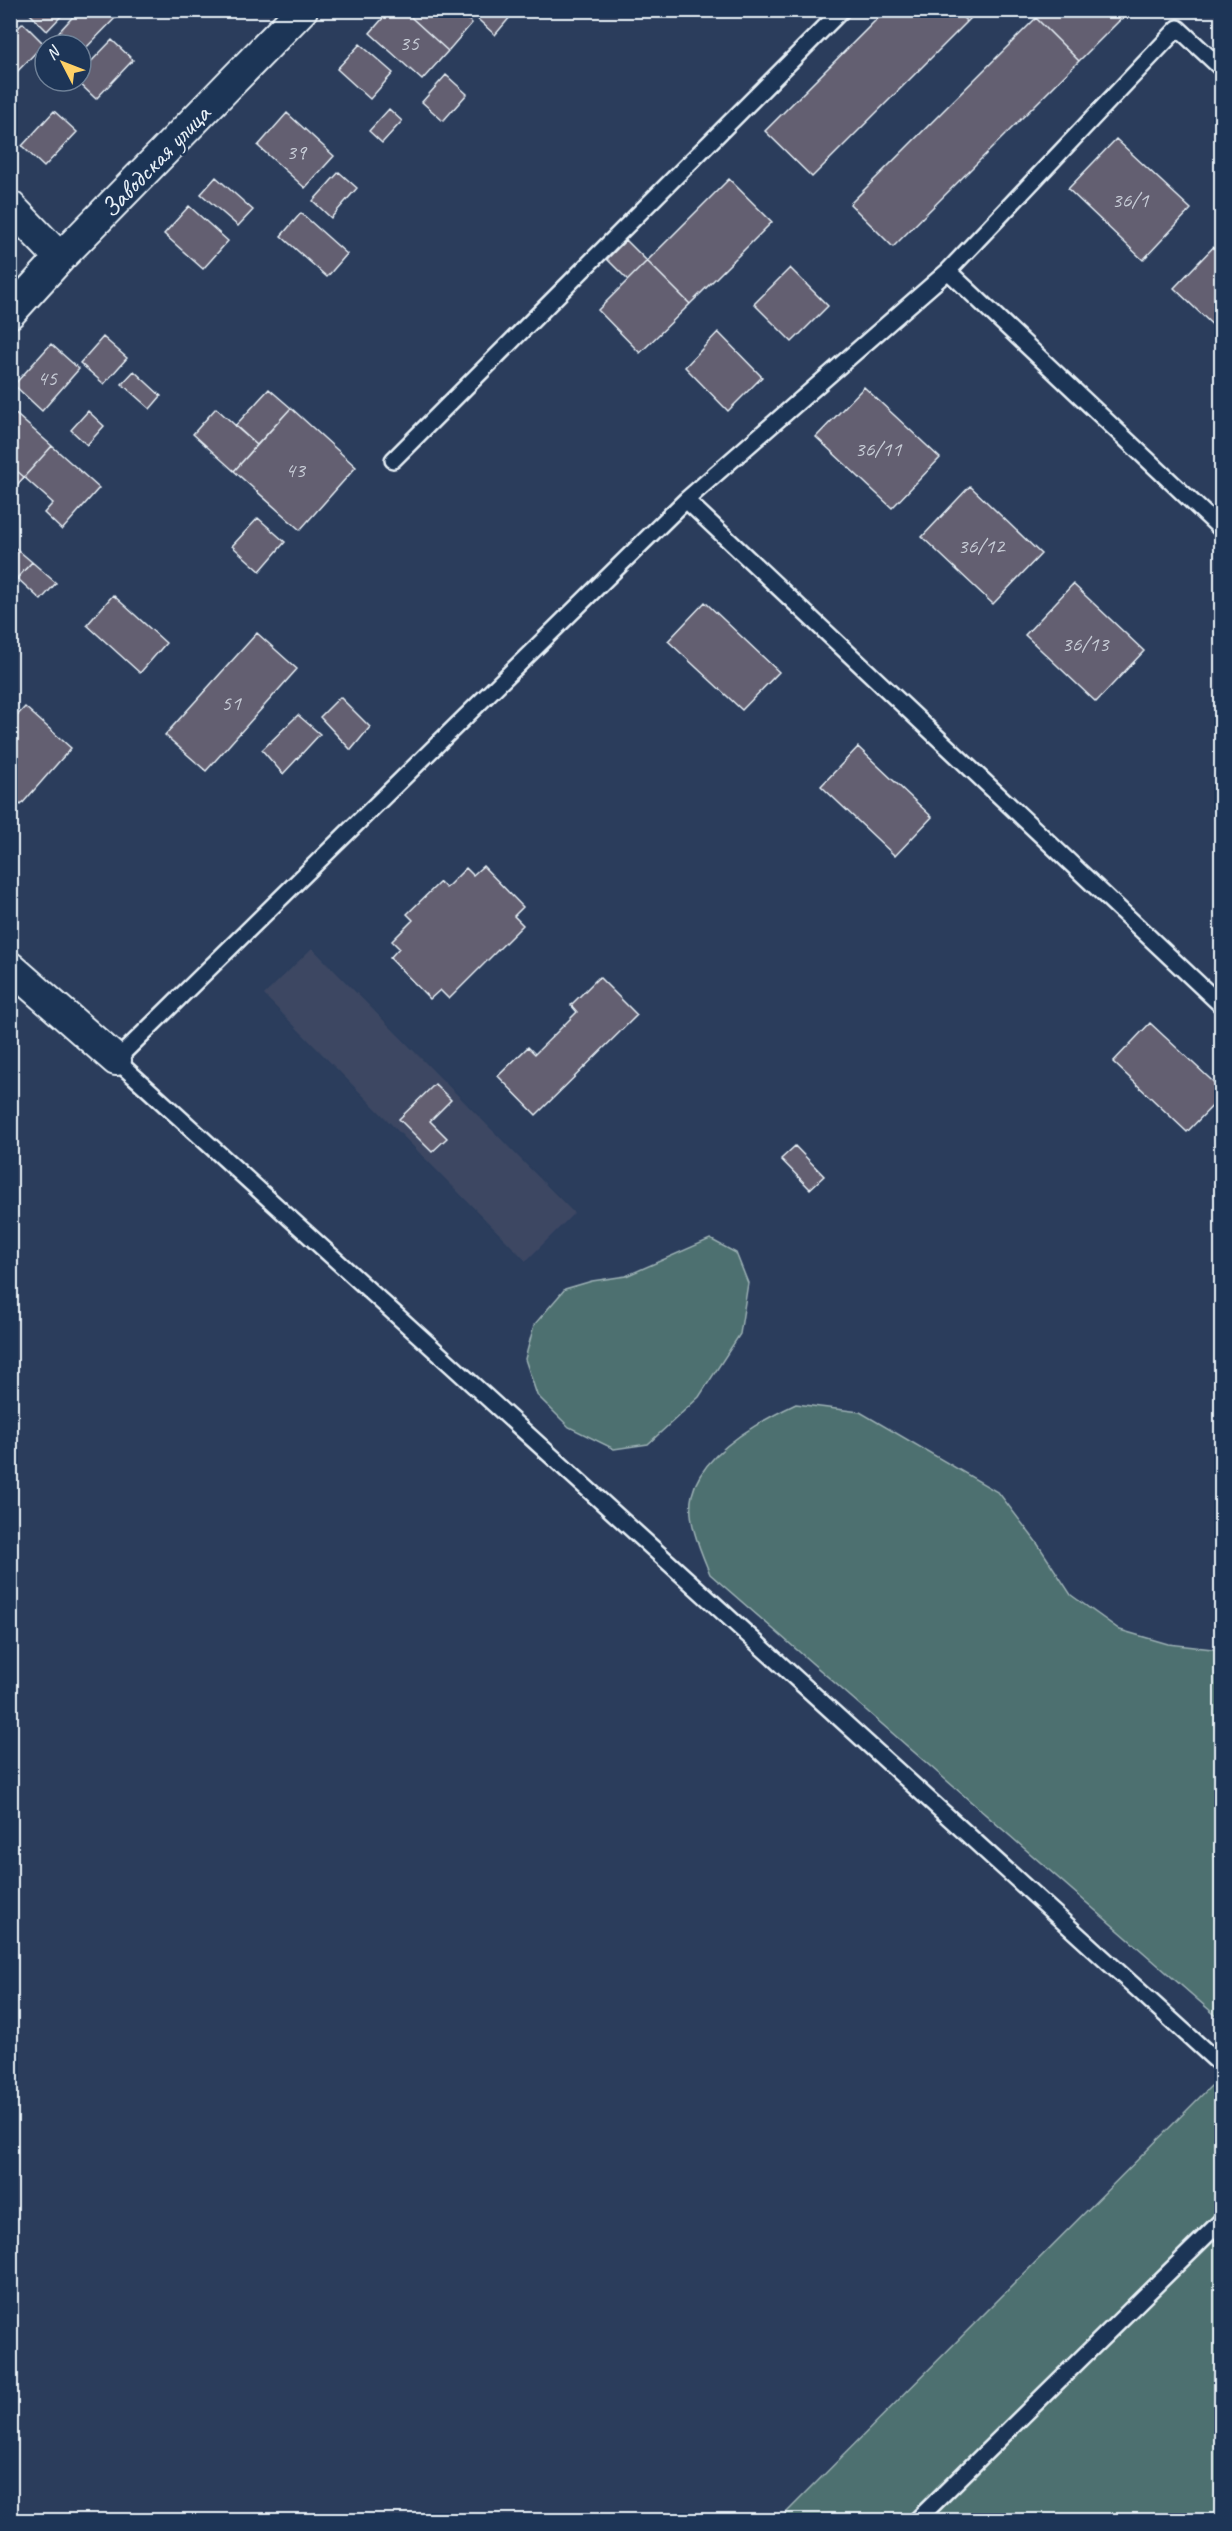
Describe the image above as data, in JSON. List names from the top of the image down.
{
  "streets": {
    "street": ["Заводская улица"]
  },
  "house_numbers": [
    "35",
    "39",
    "36/1",
    "45",
    "36/11",
    "43",
    "36/12",
    "36/13",
    "51"
  ],
  "north": "top left"
}
